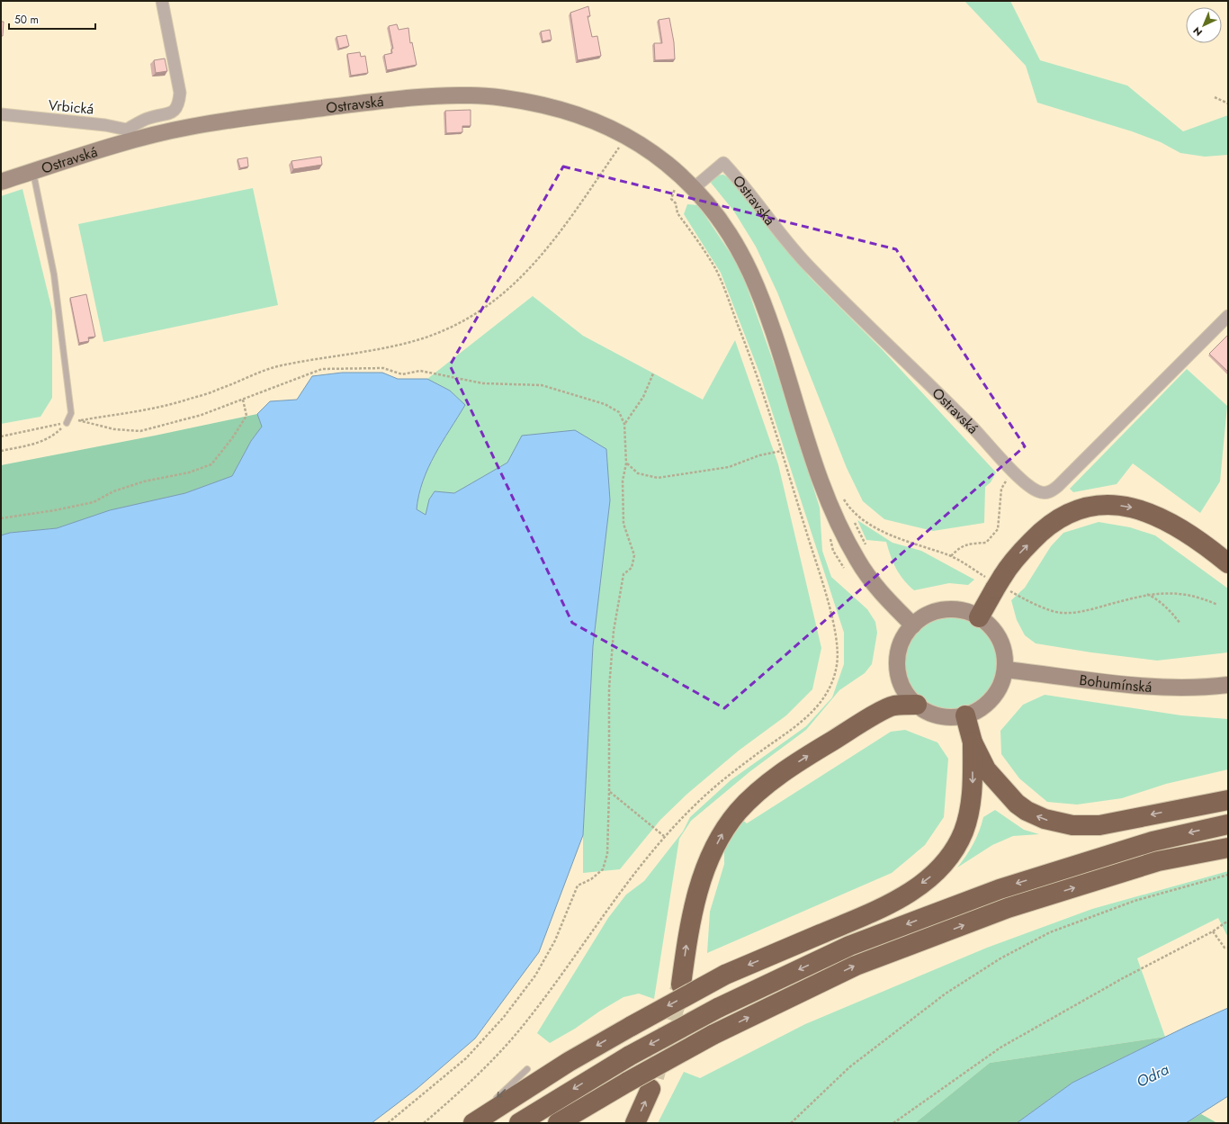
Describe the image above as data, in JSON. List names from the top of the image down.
{
  "streets": {
    "main road": ["Ostravská", "Bohumínská"],
    "street": ["Vrbická"]
  },
  "crossings": [
    ["Ostravská", "Vrbická"],
    ["Ostravská", "Bohumínská"]
  ],
  "water": ["Odra"],
  "scale_bar": "50 m",
  "north": "bottom left"
}
